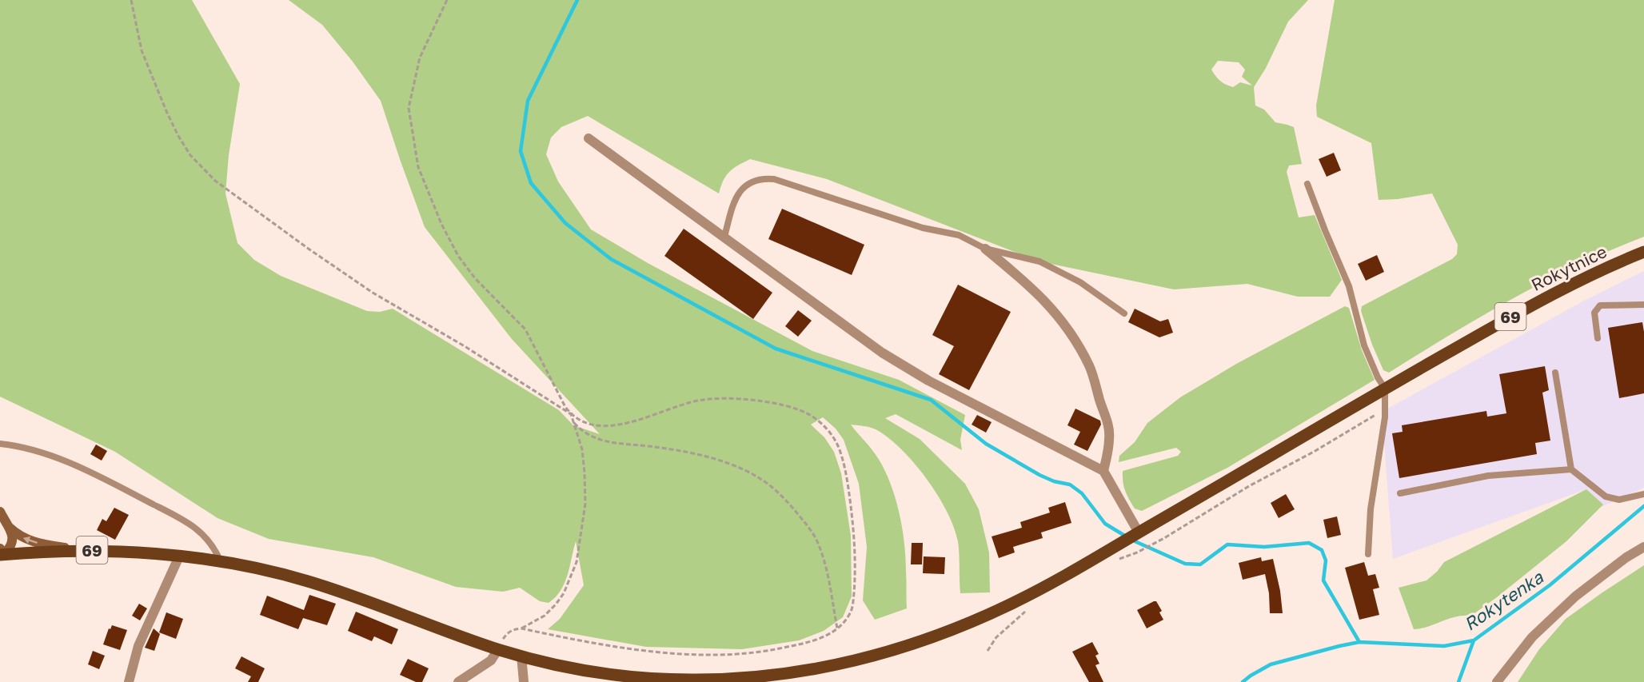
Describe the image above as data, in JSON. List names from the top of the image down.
{
  "streets": {
    "main road": ["Rokytnice", "69"]
  },
  "crossings": [
    ["Rokytnice", "69"]
  ],
  "water": ["Rokytenka"]
}
